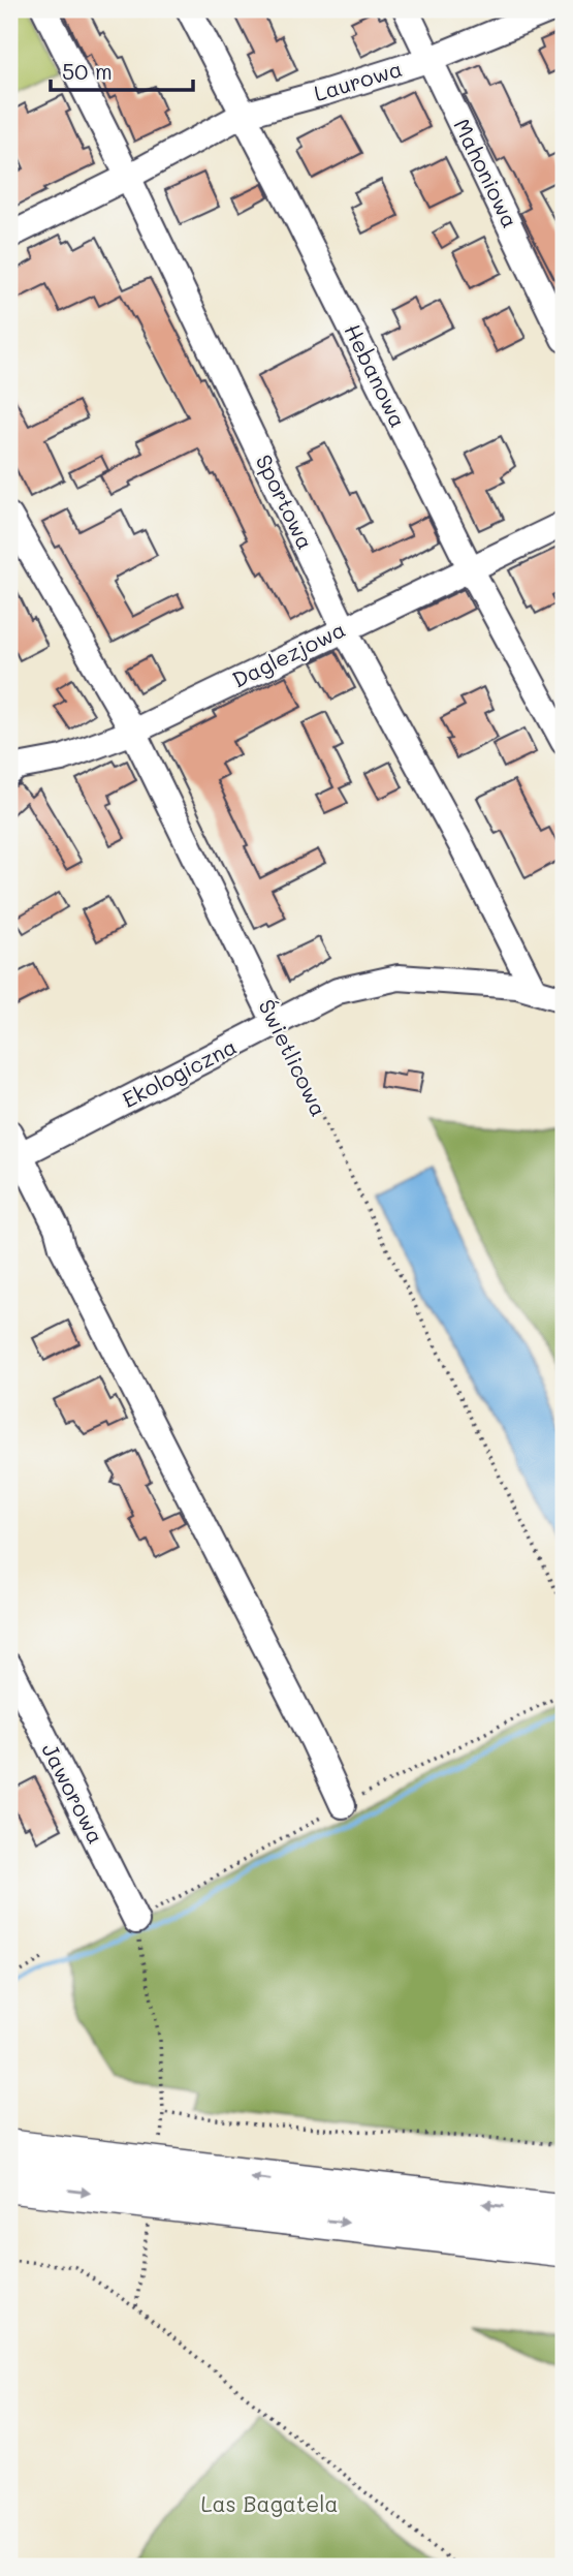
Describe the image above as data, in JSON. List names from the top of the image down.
{
  "streets": {
    "street": [
      "Laurowa",
      "Mahoniowa",
      "Hebanowa",
      "Sportowa",
      "Daglezjowa",
      "Świetlicowa",
      "Ekologiczna",
      "Jaworowa"
    ]
  },
  "crossings": [
    ["Laurowa", "Mahoniowa"],
    ["Laurowa", "Hebanowa"],
    ["Laurowa", "Sportowa"],
    ["Hebanowa", "Daglezjowa"],
    ["Sportowa", "Daglezjowa"],
    ["Sportowa", "Ekologiczna"],
    ["Daglezjowa", "Świetlicowa"],
    ["Świetlicowa", "Ekologiczna"]
  ],
  "parks": ["Las Bagatela"],
  "scale_bar": "50 m"
}
